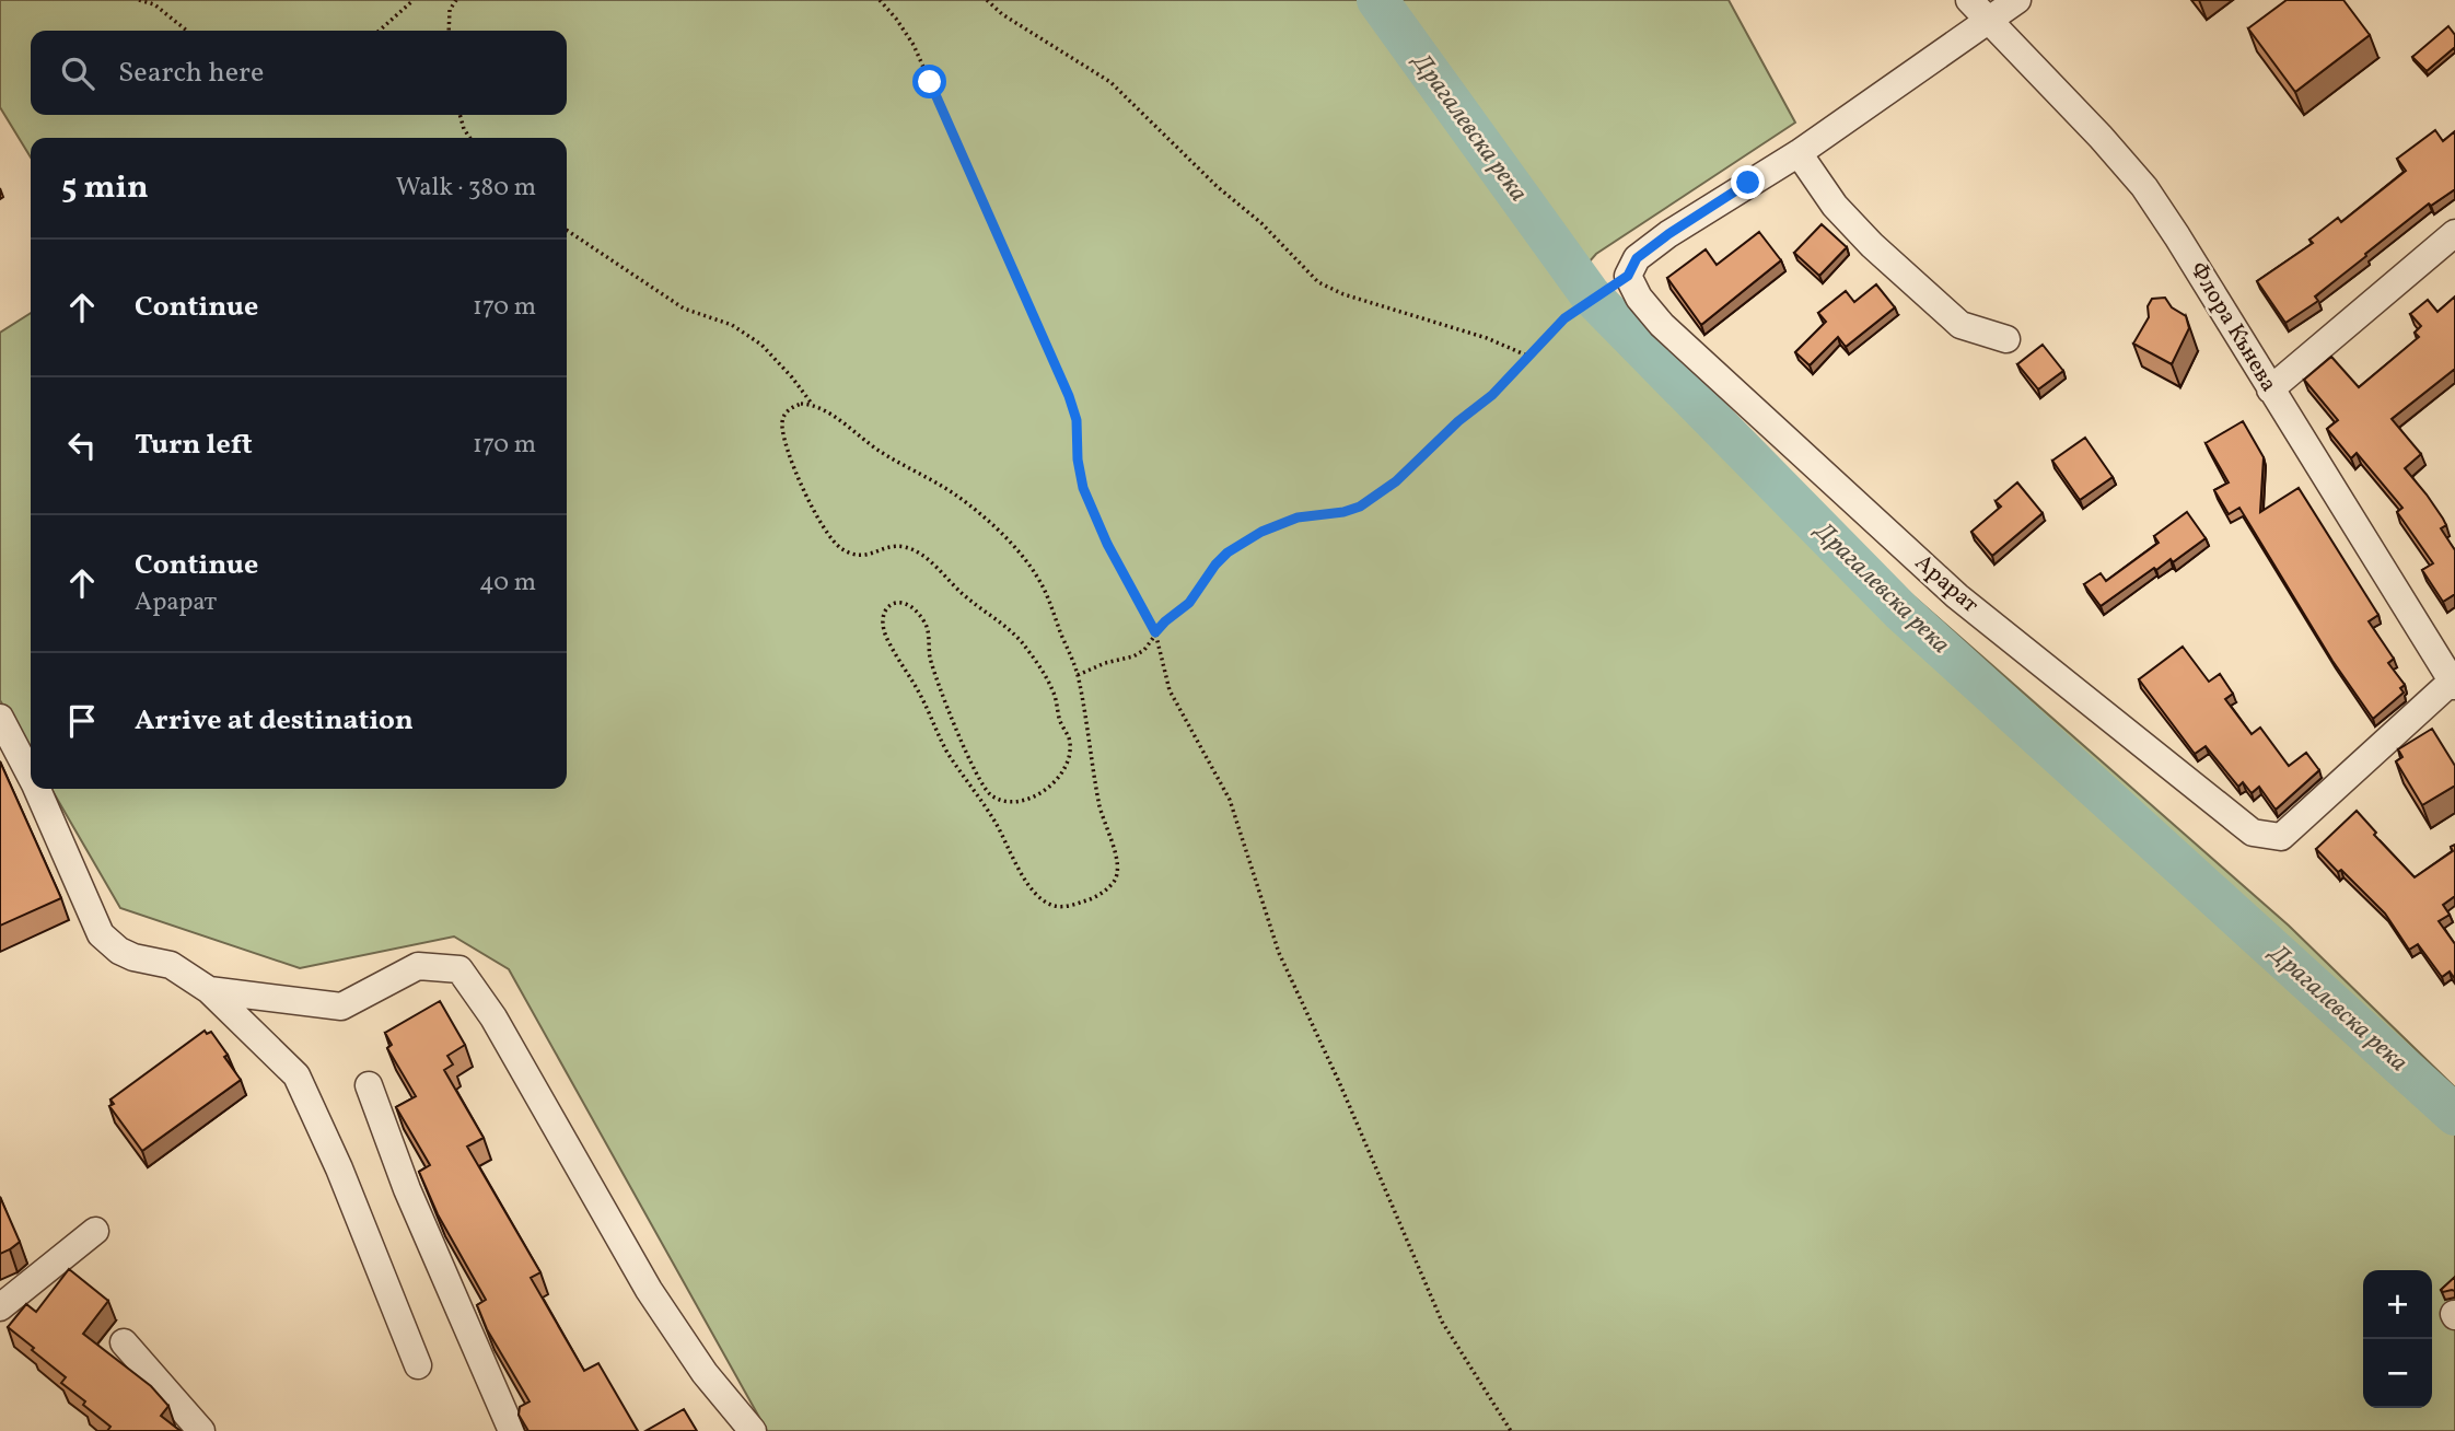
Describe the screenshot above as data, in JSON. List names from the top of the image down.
{
  "streets": {
    "street": ["Флора Кънева", "Арарат"]
  },
  "crossings": [
    ["Флора Кънева", "Арарат"]
  ],
  "water": ["Драгалевска река"],
  "page": {
    "search": "Search here",
    "heading": ["5 min", "Walk · 380 m"],
    "list": [
      ["Continue", "170 m"],
      ["Turn left", "170 m"],
      ["Continue", "Арарат", "40 m"],
      "Arrive at destination"
    ],
    "map_buttons": ["+", "−"]
  }
}
